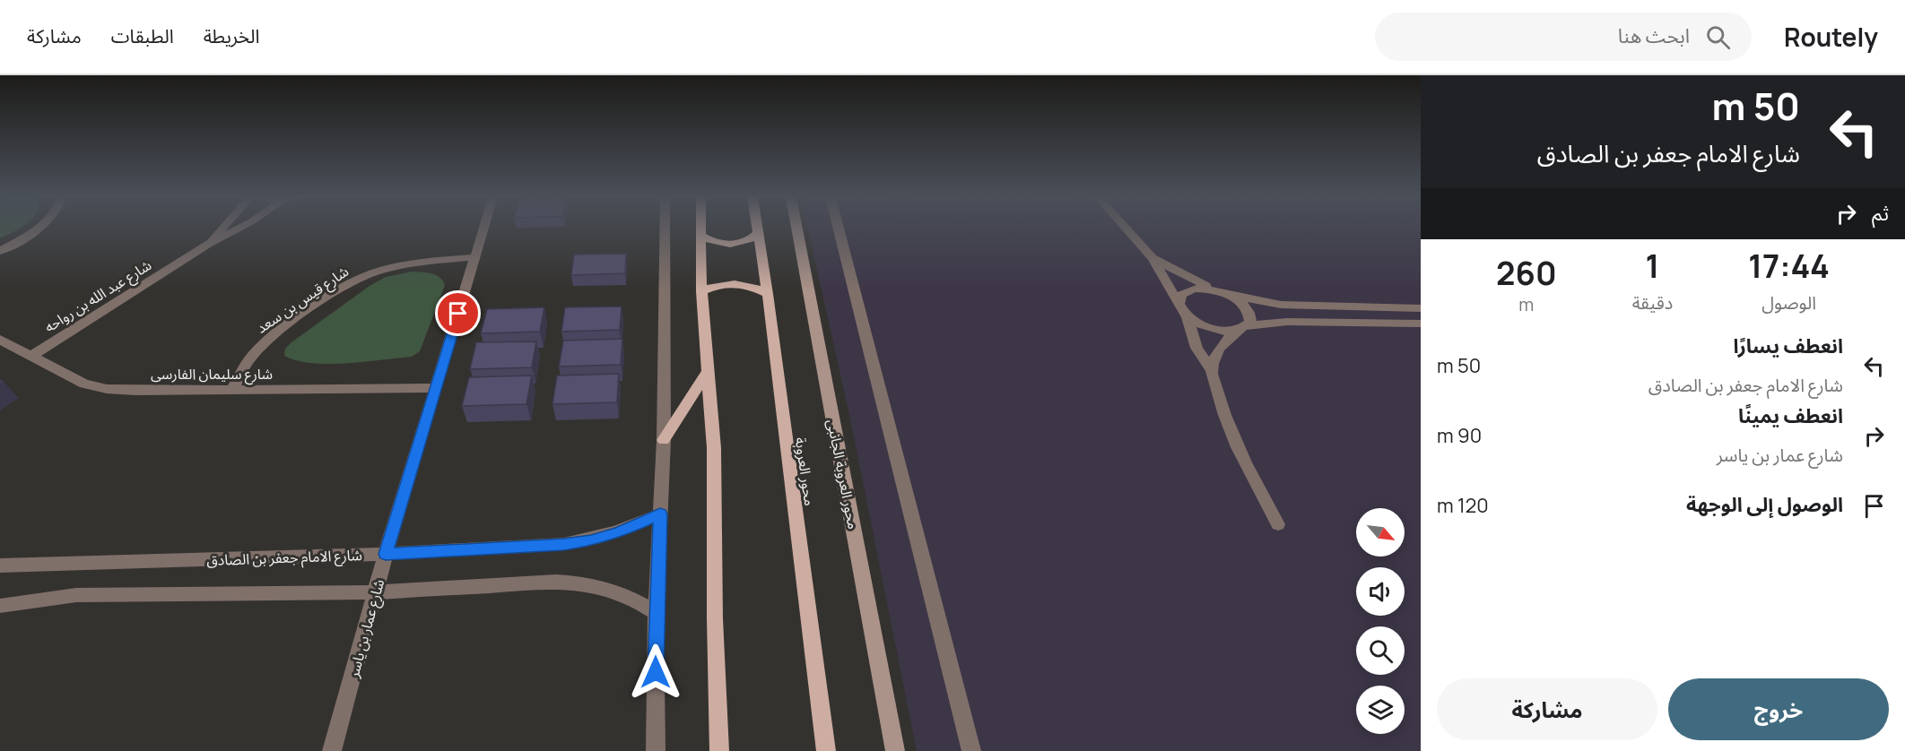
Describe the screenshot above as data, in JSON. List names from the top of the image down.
{
  "streets": {
    "main road": ["محور العروبة"],
    "street": [
      "شارع عبد الله بن رواحه",
      "شارع قيس بن سعد",
      "شارع سليمان الفارسى",
      "محور العروبة الجانبى",
      "شارع الامام جعفر بن الصادق",
      "شارع عمار بن ياسر"
    ]
  },
  "crossings": [
    ["شارع عبد الله بن رواحه", "شارع سليمان الفارسى"],
    ["شارع قيس بن سعد", "شارع سليمان الفارسى"],
    ["شارع قيس بن سعد", "شارع عمار بن ياسر"],
    ["شارع سليمان الفارسى", "شارع عمار بن ياسر"],
    ["شارع الامام جعفر بن الصادق", "شارع عمار بن ياسر"]
  ],
  "north": "bottom right",
  "page": {
    "header": "Routely",
    "search": "ابحث هنا",
    "nav": ["الخريطة", "الطبقات", "مشاركة"],
    "turn": ["50 m", "شارع الامام جعفر بن الصادق"],
    "then": "ثم",
    "eta": [
      "17:44",
      "الوصول",
      "1",
      "دقيقة",
      "260",
      "m"
    ],
    "list": [
      {
        "name": "انعطف يسارًا",
        "note": "شارع الامام جعفر بن الصادق",
        "value": "50 m"
      },
      {
        "name": "انعطف يمينًا",
        "note": "شارع عمار بن ياسر",
        "value": "90 m"
      },
      {
        "name": "الوصول إلى الوجهة",
        "value": "120 m"
      }
    ],
    "buttons": ["خروج", "مشاركة"]
  }
}
